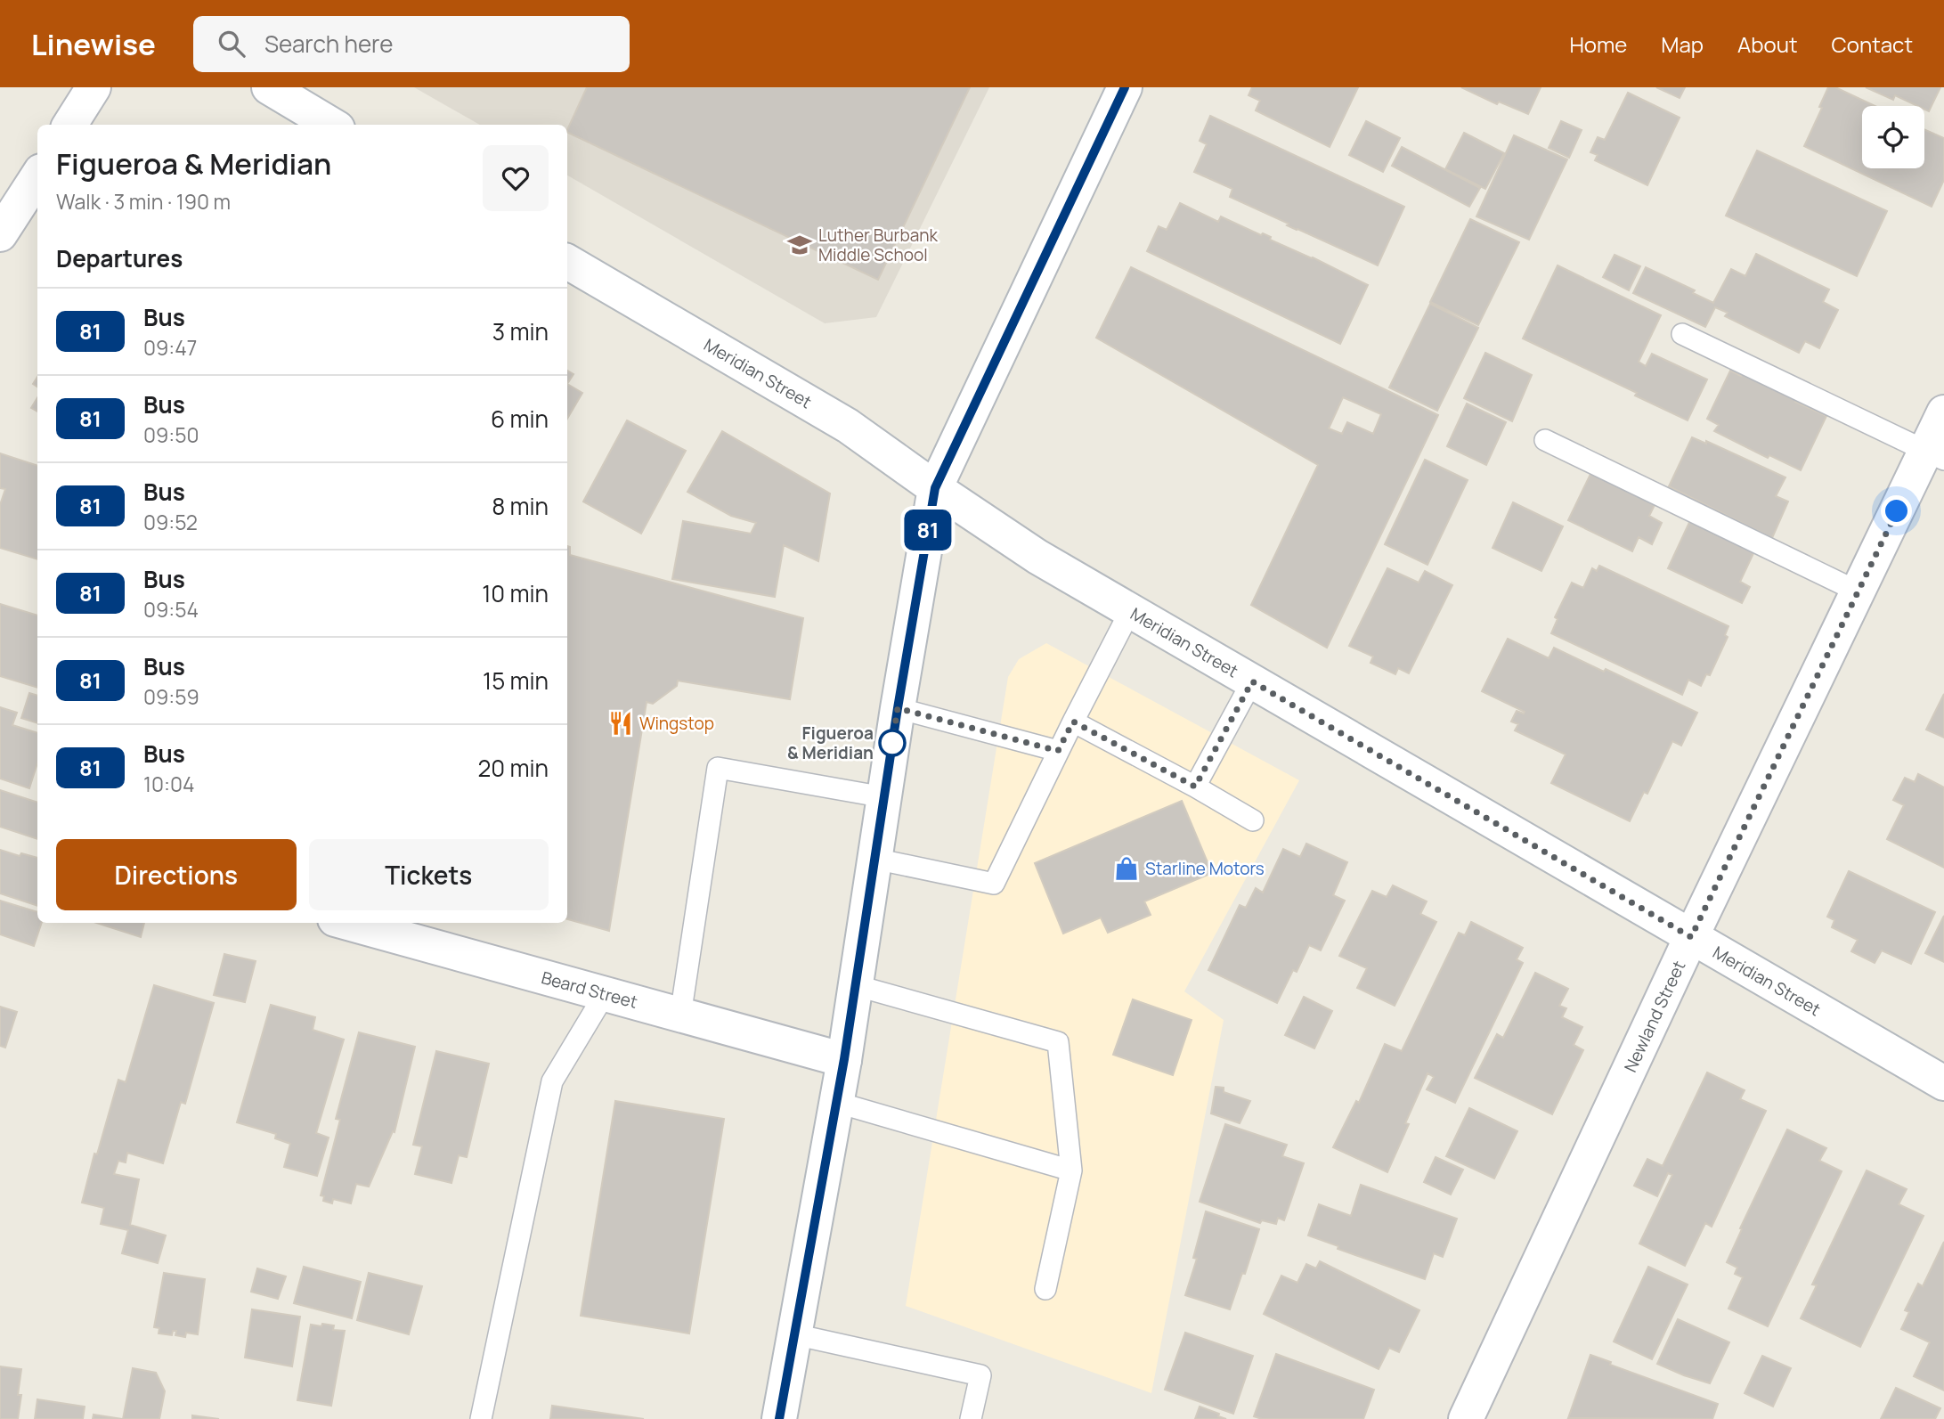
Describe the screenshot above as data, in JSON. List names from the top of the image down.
{
  "streets": {
    "street": ["Meridian Street", "Beard Street", "Newland Street"]
  },
  "crossings": [
    ["Meridian Street", "Newland Street"]
  ],
  "places": {
    "school or university": ["Luther Burbank Middle School"],
    "restaurant": ["Wingstop"],
    "other": ["Figueroa & Meridian"],
    "shop": ["Starline Motors"]
  },
  "lines": ["bus line 81"],
  "page": {
    "header": "Linewise",
    "search": "Search here",
    "nav": [
      "Home",
      "Map",
      "About",
      "Contact"
    ],
    "on_map": "81",
    "heading": [
      ["Figueroa & Meridian", "Walk · 3 min · 190 m"],
      "Departures"
    ],
    "list": [
      {
        "mark": "81",
        "name": "Bus",
        "note": "09:47",
        "value": "3 min"
      },
      {
        "mark": "81",
        "name": "Bus",
        "note": "09:50",
        "value": "6 min"
      },
      {
        "mark": "81",
        "name": "Bus",
        "note": "09:52",
        "value": "8 min"
      },
      {
        "mark": "81",
        "name": "Bus",
        "note": "09:54",
        "value": "10 min"
      },
      {
        "mark": "81",
        "name": "Bus",
        "note": "09:59",
        "value": "15 min"
      },
      {
        "mark": "81",
        "name": "Bus",
        "note": "10:04",
        "value": "20 min"
      }
    ],
    "buttons": ["Directions", "Tickets"]
  }
}
